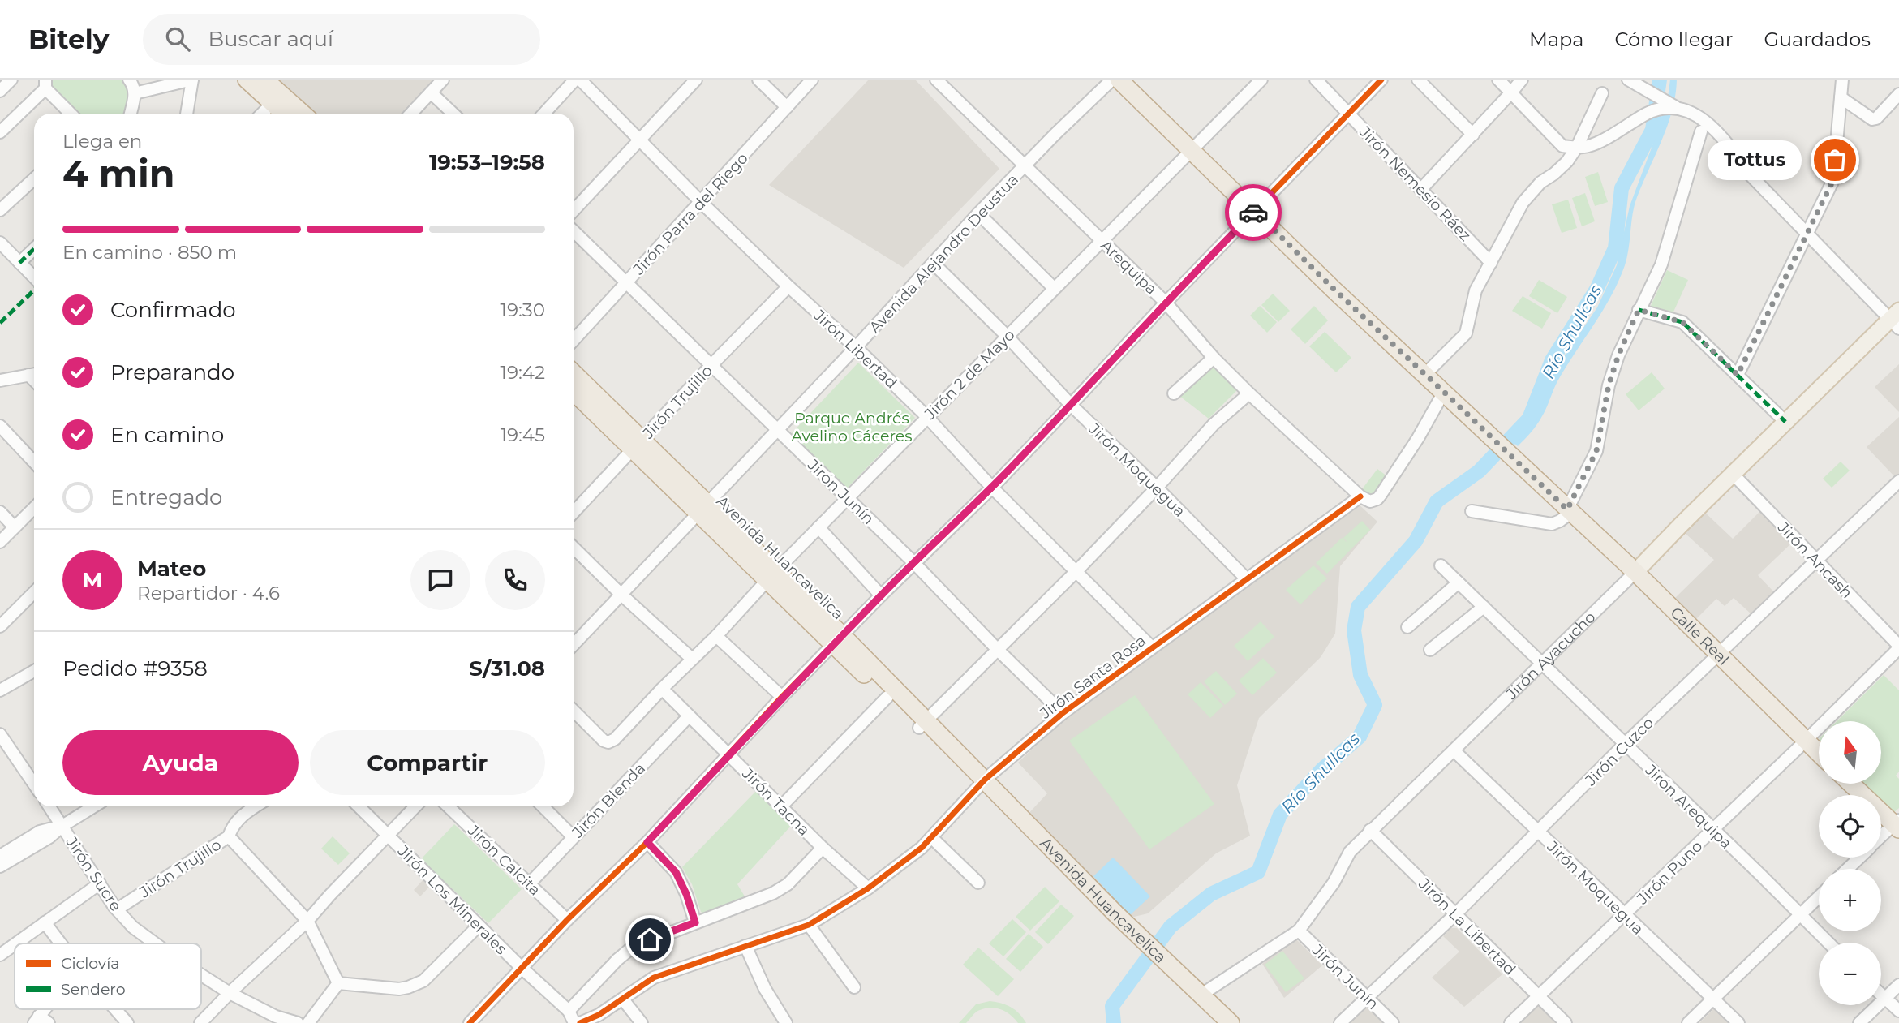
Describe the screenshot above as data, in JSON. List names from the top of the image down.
{
  "streets": {
    "highway": ["Avenida Huancavelica", "Calle Real"],
    "main road": ["Jirón Ayacucho"],
    "street": [
      "Jirón Nemesio Ráez",
      "Jirón Parra del Riego",
      "Avenida Alejandro Deustua",
      "Arequipa",
      "Jirón Libertad",
      "Jirón 2 de Mayo",
      "Jirón Trujillo",
      "Jirón Moquegua",
      "Jirón Junín",
      "Jirón Ancash",
      "Jirón Santa Rosa",
      "Jirón Cuzco",
      "Jirón Blenda",
      "Jirón Tacna",
      "Jirón Arequipa",
      "Jirón Calcita",
      "Jirón Puno",
      "Jirón Sucre",
      "Jirón Los Minerales",
      "Jirón La Libertad"
    ]
  },
  "crossings": [
    ["Jirón Parra del Riego", "Jirón Libertad"],
    ["Jirón Parra del Riego", "Jirón Junín"],
    ["Avenida Alejandro Deustua", "Arequipa"],
    ["Avenida Alejandro Deustua", "Jirón Libertad"],
    ["Avenida Alejandro Deustua", "Jirón Moquegua"],
    ["Avenida Alejandro Deustua", "Jirón Junín"],
    ["Avenida Alejandro Deustua", "Avenida Huancavelica"],
    ["Arequipa", "Jirón 2 de Mayo"],
    ["Arequipa", "Jirón Santa Rosa"],
    ["Jirón Libertad", "Jirón 2 de Mayo"],
    ["Jirón Libertad", "Jirón Trujillo"],
    ["Jirón Libertad", "Jirón Santa Rosa"],
    ["Jirón 2 de Mayo", "Jirón Moquegua"],
    ["Jirón 2 de Mayo", "Jirón Junín"],
    ["Jirón 2 de Mayo", "Avenida Huancavelica"],
    ["Jirón 2 de Mayo", "Calle Real"],
    ["Jirón 2 de Mayo", "Jirón Tacna"],
    ["Jirón Trujillo", "Jirón Junín"],
    ["Jirón Trujillo", "Avenida Huancavelica"],
    ["Jirón Trujillo", "Jirón Sucre"],
    ["Jirón Moquegua", "Jirón Ayacucho"],
    ["Jirón Moquegua", "Jirón Santa Rosa"],
    ["Jirón Moquegua", "Jirón Cuzco"],
    ["Jirón Moquegua", "Jirón Puno"],
    ["Jirón Junín", "Jirón Ayacucho"],
    ["Jirón Junín", "Jirón Santa Rosa"],
    ["Jirón Junín", "Jirón Cuzco"],
    ["Avenida Huancavelica", "Jirón Ayacucho"],
    ["Avenida Huancavelica", "Jirón Santa Rosa"],
    ["Jirón Ancash", "Jirón Ayacucho"],
    ["Jirón Ancash", "Jirón Cuzco"],
    ["Jirón Ancash", "Jirón Puno"],
    ["Calle Real", "Jirón Ayacucho"],
    ["Calle Real", "Jirón Santa Rosa"],
    ["Calle Real", "Jirón Cuzco"],
    ["Calle Real", "Jirón Puno"],
    ["Jirón Ayacucho", "Jirón Arequipa"],
    ["Jirón Ayacucho", "Jirón La Libertad"],
    ["Jirón Santa Rosa", "Jirón Tacna"],
    ["Jirón Cuzco", "Jirón Arequipa"],
    ["Jirón Cuzco", "Jirón La Libertad"],
    ["Jirón Blenda", "Jirón Tacna"],
    ["Jirón Blenda", "Jirón Calcita"],
    ["Jirón Arequipa", "Jirón Puno"],
    ["Jirón Puno", "Jirón La Libertad"]
  ],
  "water": ["Río Shullcas"],
  "parks": ["Parque Andrés Avelino Cáceres"],
  "places": ["Tottus"],
  "legend": ["Ciclovía", "Sendero"],
  "north": "top",
  "page": {
    "header": "Bitely",
    "search": "Buscar aquí",
    "nav": ["Mapa", "Cómo llegar", "Guardados"],
    "heading": ["4 min", "Llega en", "19:53–19:58"],
    "panel": [
      "Mateo",
      "Repartidor · 4.6",
      "Pedido #9358",
      "S/31.08"
    ],
    "bubble": "Tottus",
    "bar": "En camino · 850 m",
    "list": [
      ["Confirmado", "19:30"],
      ["Preparando", "19:42"],
      ["En camino", "19:45"],
      "Entregado"
    ],
    "round": "M",
    "buttons": ["Ayuda", "Compartir"],
    "map_buttons": ["+", "−"]
  }
}
